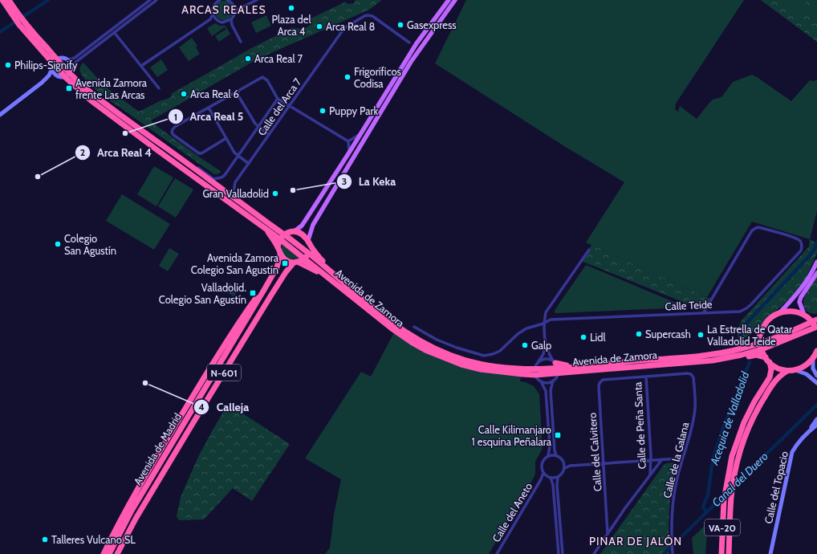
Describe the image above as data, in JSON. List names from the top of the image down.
{
  "streets": {
    "highway": [
      "Avenida de Zamora",
      "N-601",
      "Avenida de Madrid",
      "VA-20"
    ],
    "street": [
      "Calle del Arca 7",
      "Calle Teide",
      "Calle de Peña Santa",
      "Calle del Calvitero",
      "Calle de la Galana",
      "Calle del Topacio",
      "Calle del Aneto"
    ]
  },
  "crossings": [
    ["Calle del Arca 7", "Avenida de Zamora"],
    ["Avenida de Zamora", "Calle Teide"],
    ["Calle de Peña Santa", "Calle del Calvitero"],
    ["Calle de Peña Santa", "Calle de la Galana"],
    ["Calle del Calvitero", "Calle de la Galana"]
  ],
  "districts": ["ARCAS REALES", "PINAR DE JALÓN"],
  "water": ["Acequia de Valladolid", "Canal del Duero"],
  "places": {
    "other": [
      "Plaza del Arca 4",
      "Gasexpress",
      "Arca Real 8",
      "Arca Real 7",
      "Philips-Signify",
      "Frigoríficos Codisa",
      "Arca Real 6",
      "Puppy Park",
      "Arca Real 5",
      "Arca Real 4",
      "La Keka",
      "Gran Valladolid",
      "Colegio San Agustín",
      "Supercash",
      "La Estrella de Qatar Valladolid Teide",
      "Lidl",
      "Galp",
      "Calleja",
      "Talleres Vulcano SL"
    ],
    "transit": [
      "Avenida Zamora frente Las Arcas",
      "Avenida Zamora Colegio San Agustín",
      "Valladolid. Colegio San Agustín",
      "Calle Kilimanjaro 1 esquina Peñalara"
    ]
  }
}
